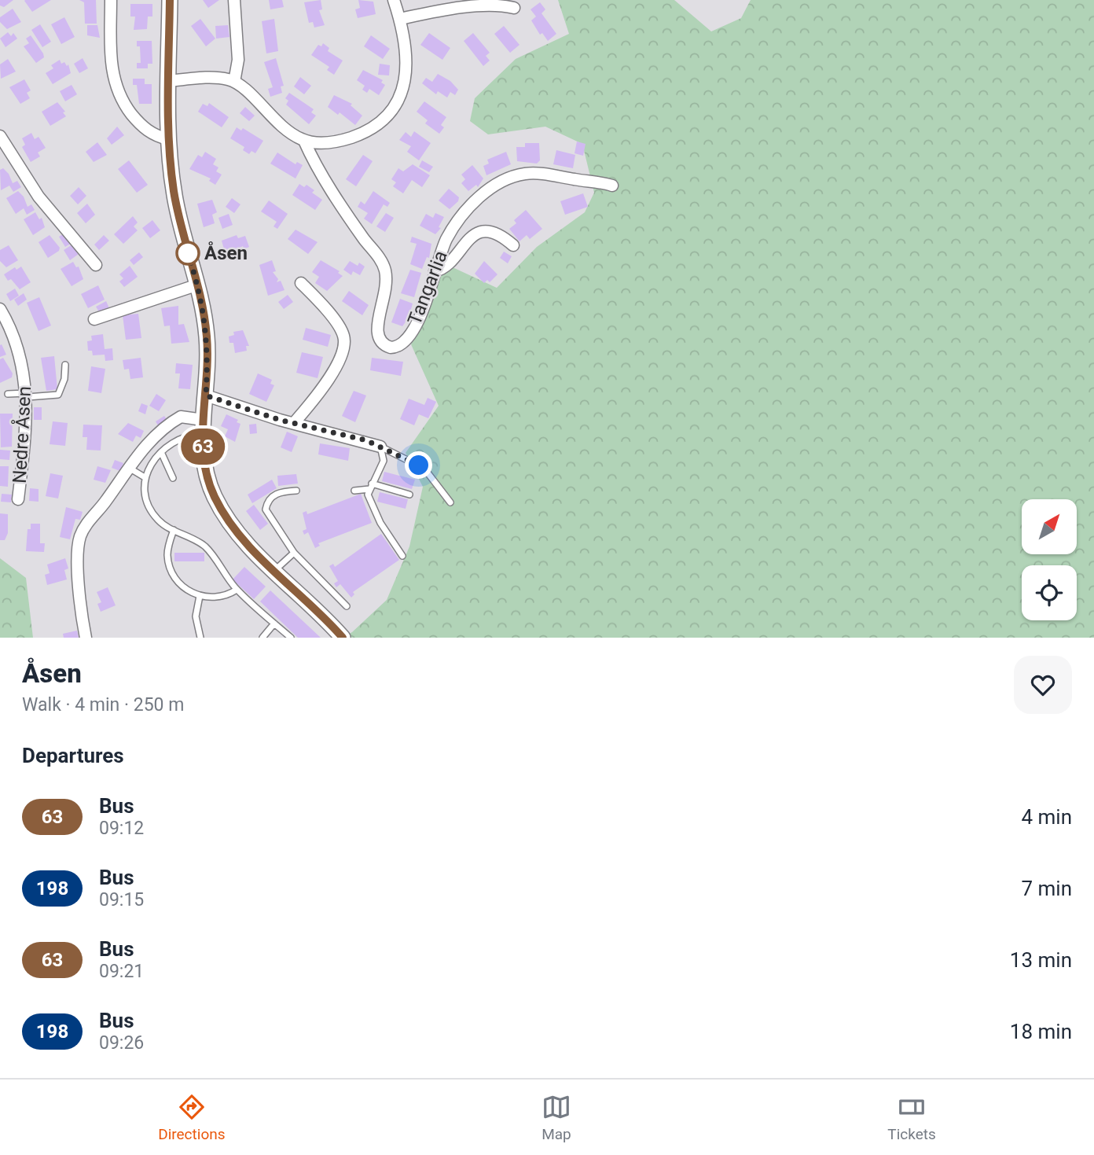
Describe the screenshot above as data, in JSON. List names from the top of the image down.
{
  "streets": {
    "street": ["Tangarlia", "Nedre Åsen"]
  },
  "places": ["Åsen"],
  "lines": ["bus line 63"],
  "north": "top right",
  "page": {
    "on_map": "63",
    "heading": [
      ["Åsen", "Walk · 4 min · 250 m"],
      "Departures"
    ],
    "list": [
      {
        "mark": "63",
        "name": "Bus",
        "note": "09:12",
        "value": "4 min"
      },
      {
        "mark": "198",
        "name": "Bus",
        "note": "09:15",
        "value": "7 min"
      },
      {
        "mark": "63",
        "name": "Bus",
        "note": "09:21",
        "value": "13 min"
      },
      {
        "mark": "198",
        "name": "Bus",
        "note": "09:26",
        "value": "18 min"
      }
    ],
    "tabs": ["Directions", "Map", "Tickets"]
  }
}
